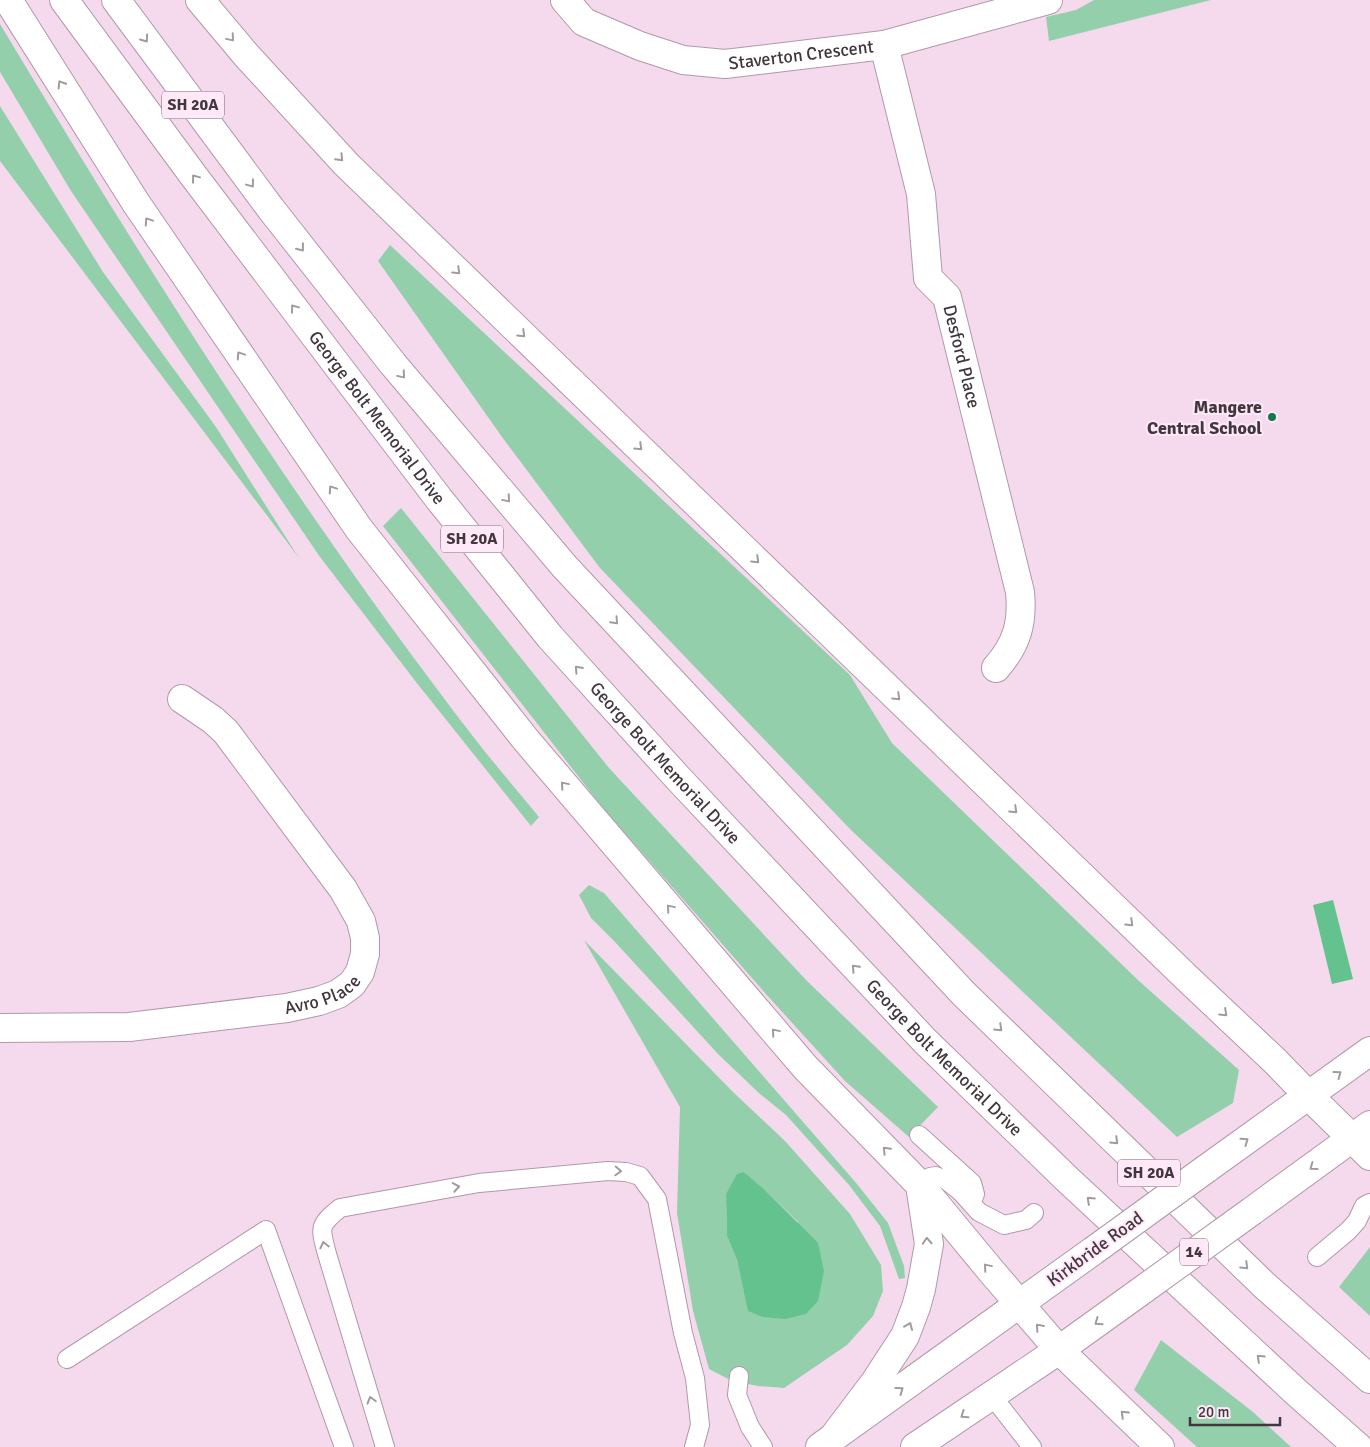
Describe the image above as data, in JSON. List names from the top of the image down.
{
  "streets": {
    "main road": [
      "Staverton Crescent",
      "SH 20A",
      "Desford Place",
      "George Bolt Memorial Drive",
      "Avro Place",
      "Kirkbride Road",
      "14"
    ]
  },
  "crossings": [
    ["Staverton Crescent", "Desford Place"]
  ],
  "places": ["Mangere Central School"],
  "scale_bar": "20 m"
}
